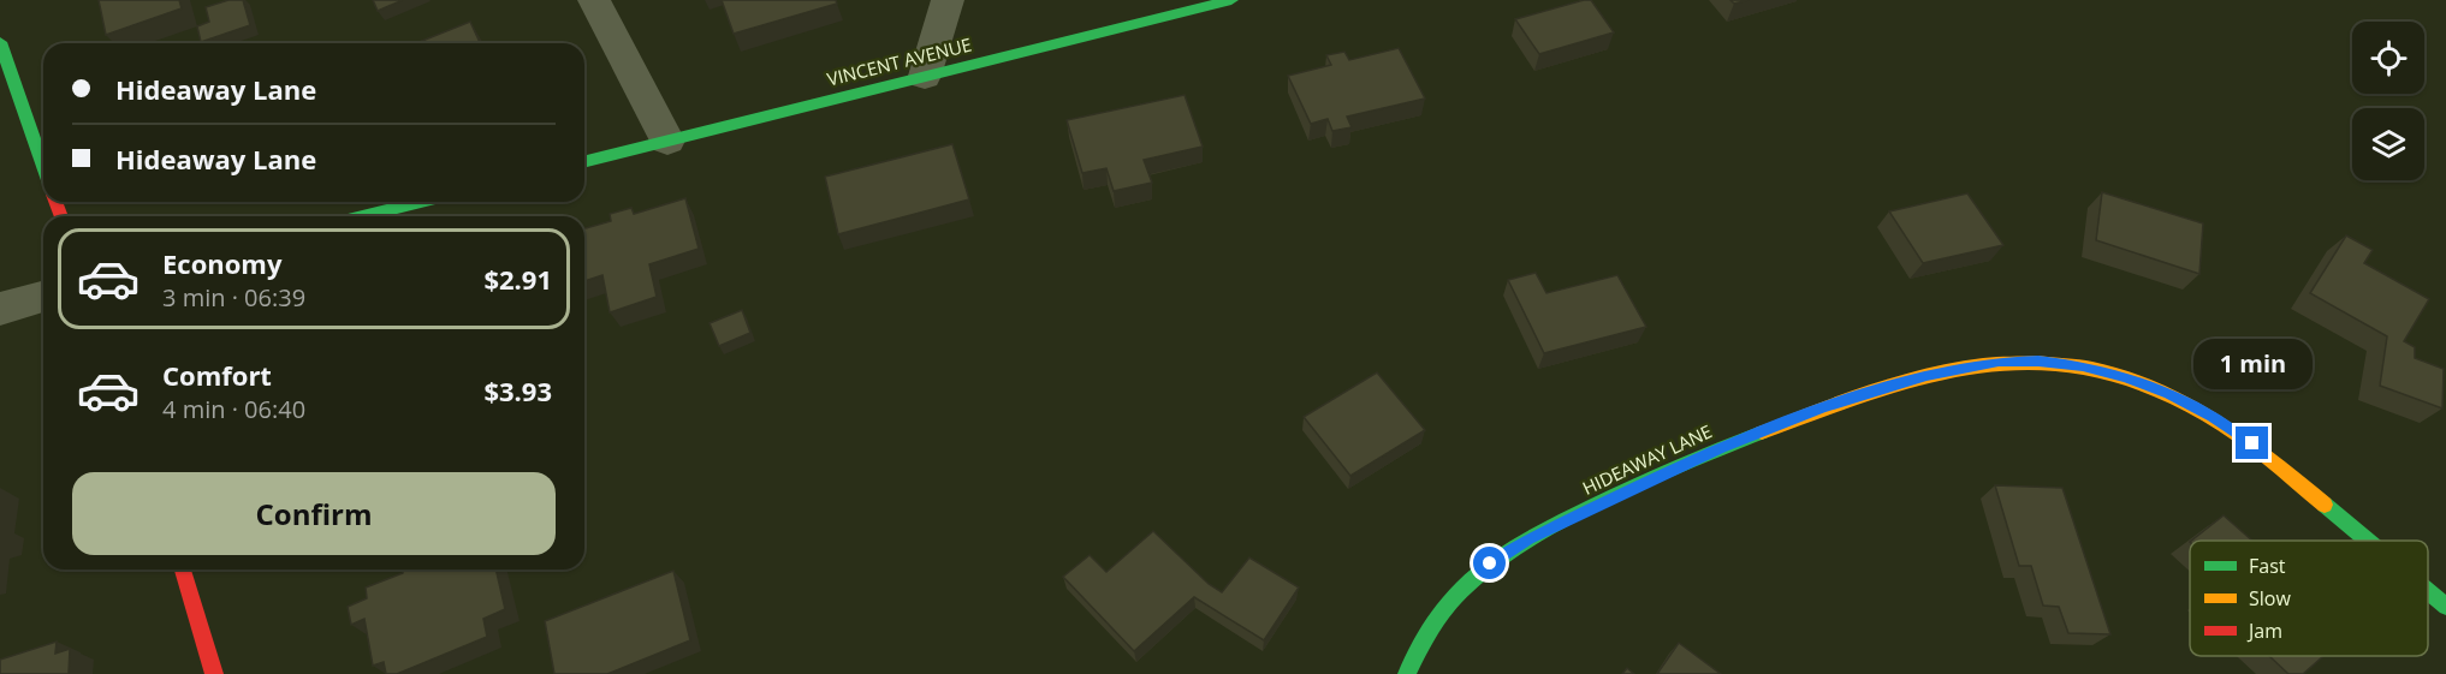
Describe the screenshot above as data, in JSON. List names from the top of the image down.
{
  "streets": {
    "street": ["VINCENT AVENUE", "HIDEAWAY LANE"]
  },
  "legend": ["Fast", "Slow", "Jam"],
  "page": {
    "banner": ["Hideaway Lane", "Hideaway Lane"],
    "list": [
      {
        "name": "Economy",
        "note": "3 min · 06:39",
        "value": "$2.91"
      },
      {
        "name": "Comfort",
        "note": "4 min · 06:40",
        "value": "$3.93"
      }
    ],
    "bubble": "1 min",
    "buttons": "Confirm"
  }
}
